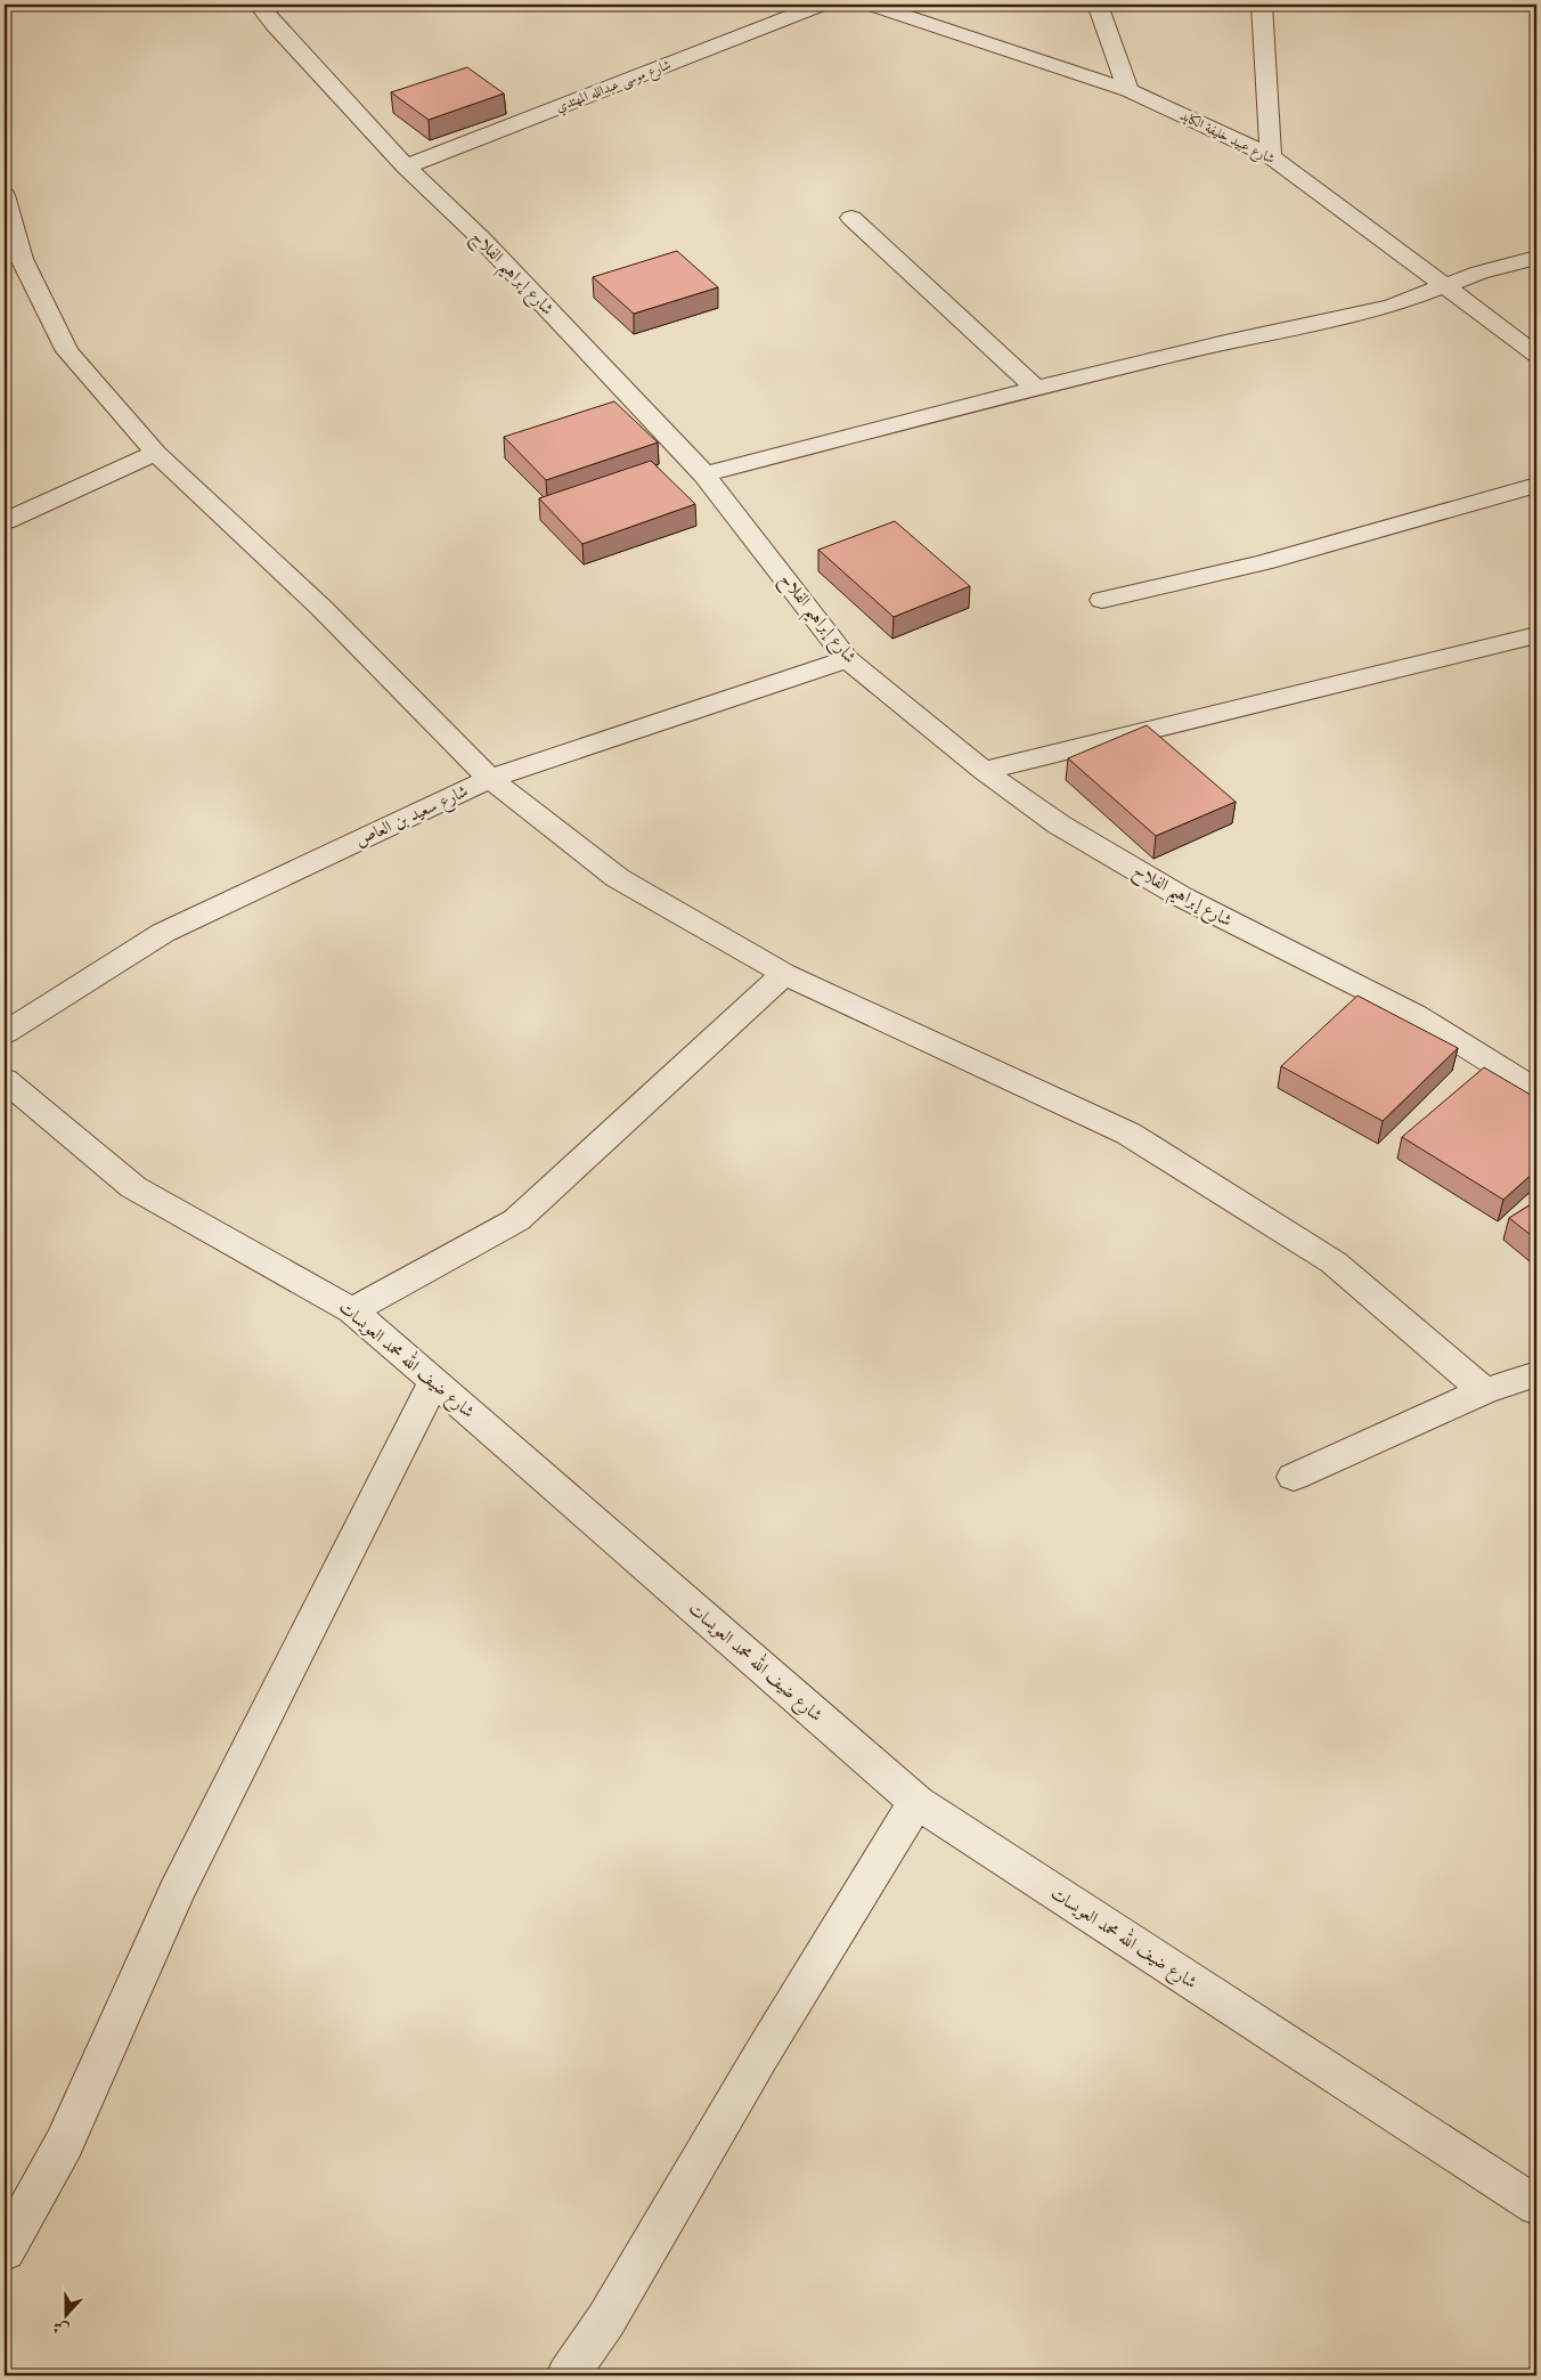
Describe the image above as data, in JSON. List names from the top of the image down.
{
  "streets": {
    "street": [
      "شارع موسى عبدالله المهتدي",
      "شارع عبيد خليفة الكايد",
      "شارع إبراهيم الفلاح",
      "شارع سعيد بن العاص",
      "شارع ضيف الله محمد العويسات"
    ]
  },
  "crossings": [
    ["شارع موسى عبدالله المهتدي", "شارع إبراهيم الفلاح"],
    ["شارع إبراهيم الفلاح", "شارع سعيد بن العاص"]
  ],
  "north": "bottom"
}
